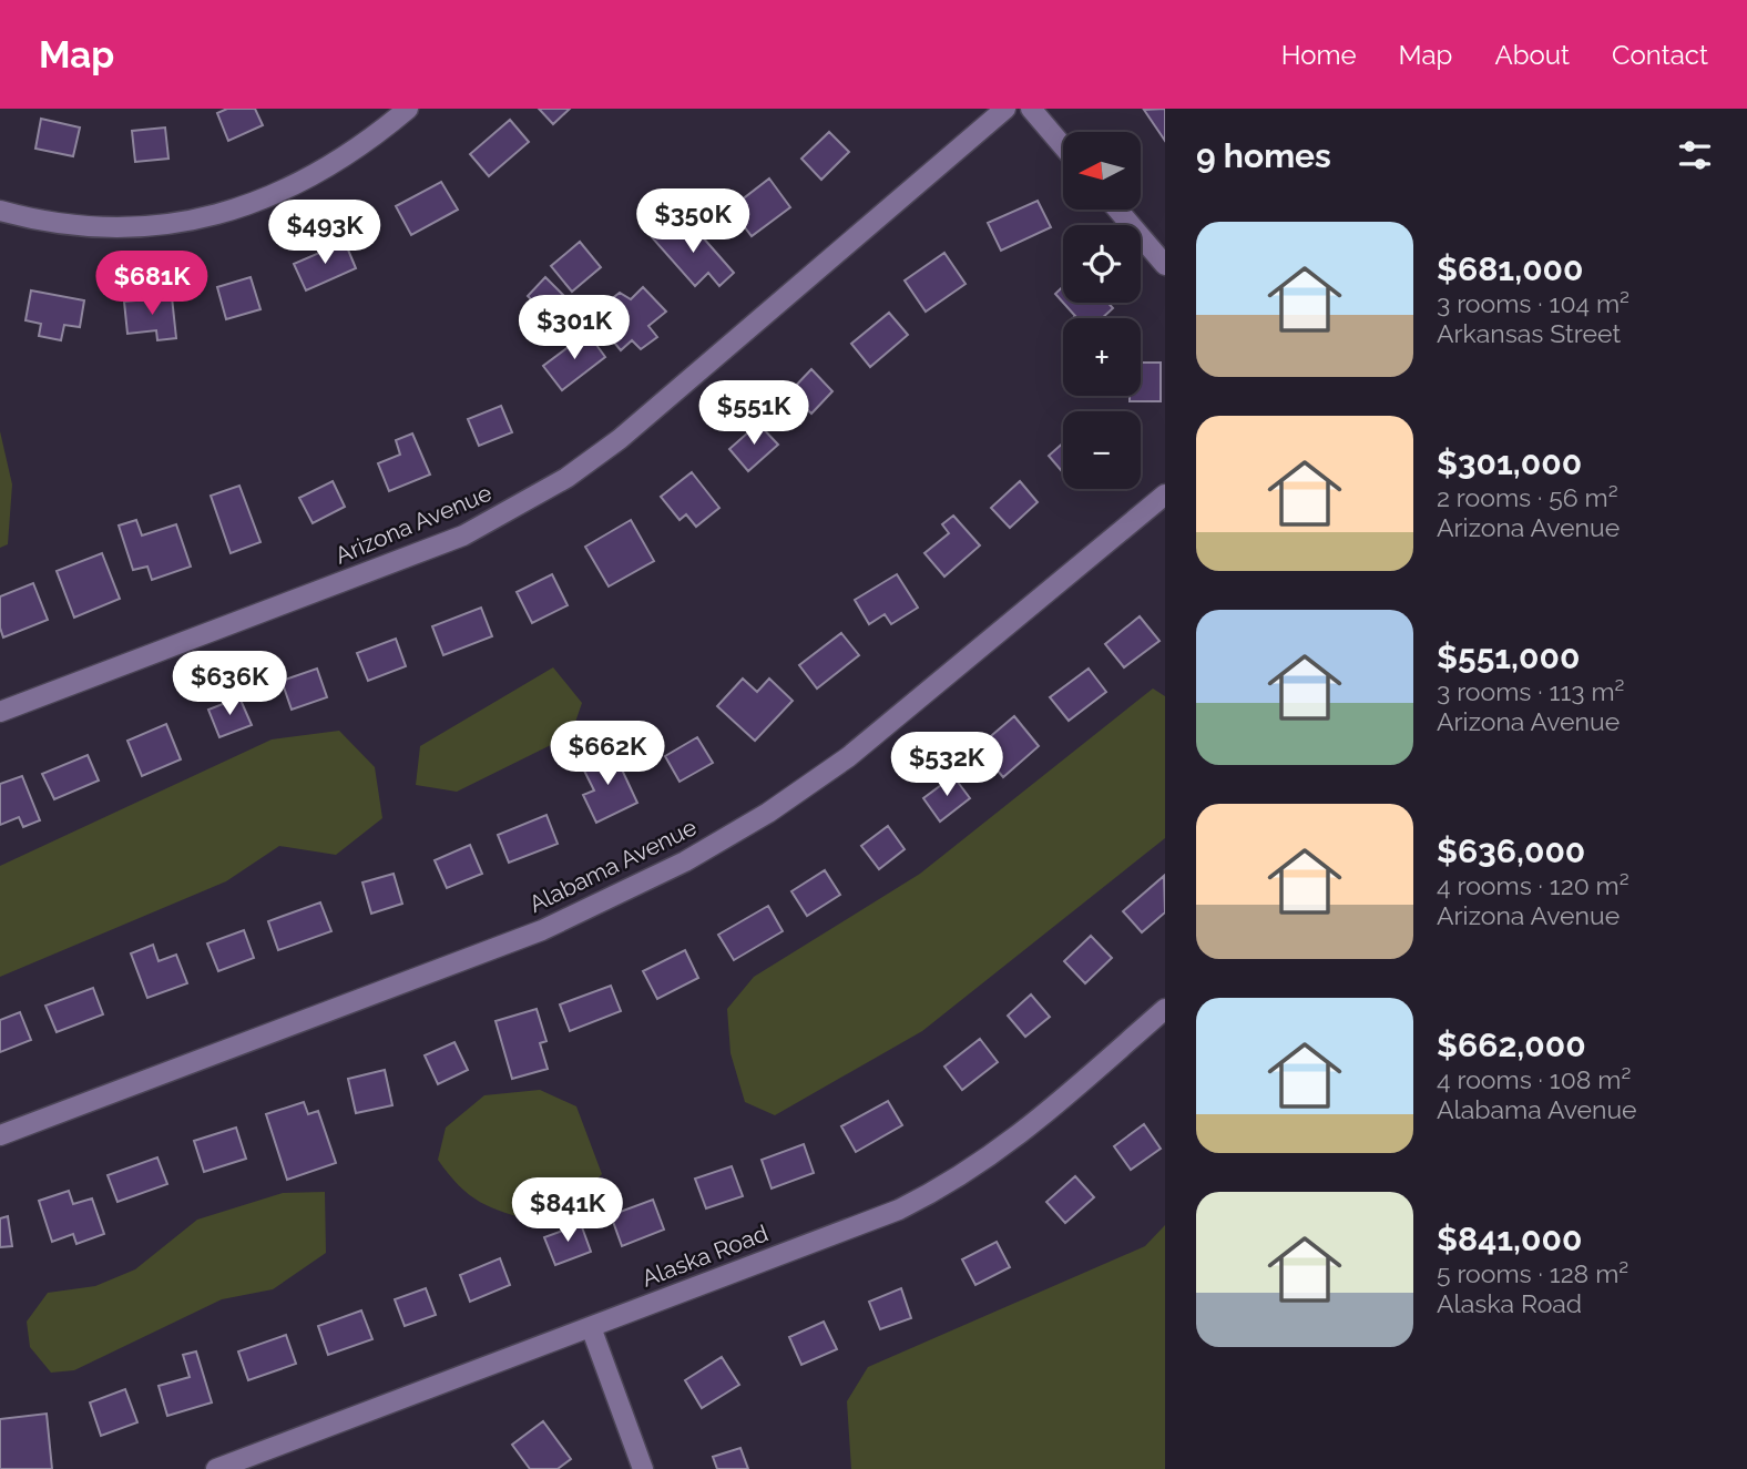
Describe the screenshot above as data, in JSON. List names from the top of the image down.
{
  "streets": {
    "street": ["Arizona Avenue", "Alabama Avenue", "Alaska Road"]
  },
  "north": "left",
  "page": {
    "header": "Map",
    "nav": [
      "Home",
      "Map",
      "About",
      "Contact"
    ],
    "heading": "9 homes",
    "map_buttons": ["+", "−"],
    "price": [
      "$350K",
      "$493K",
      "$681K",
      "$301K",
      "$551K",
      "$636K",
      "$662K",
      "$532K",
      "$841K"
    ],
    "list": [
      {
        "name": "$681,000",
        "note": "3 rooms · 104 m² · Arkansas Street"
      },
      {
        "name": "$301,000",
        "note": "2 rooms · 56 m² · Arizona Avenue"
      },
      {
        "name": "$551,000",
        "note": "3 rooms · 113 m² · Arizona Avenue"
      },
      {
        "name": "$636,000",
        "note": "4 rooms · 120 m² · Arizona Avenue"
      },
      {
        "name": "$662,000",
        "note": "4 rooms · 108 m² · Alabama Avenue"
      },
      {
        "name": "$841,000",
        "note": "5 rooms · 128 m² · Alaska Road"
      }
    ]
  }
}
